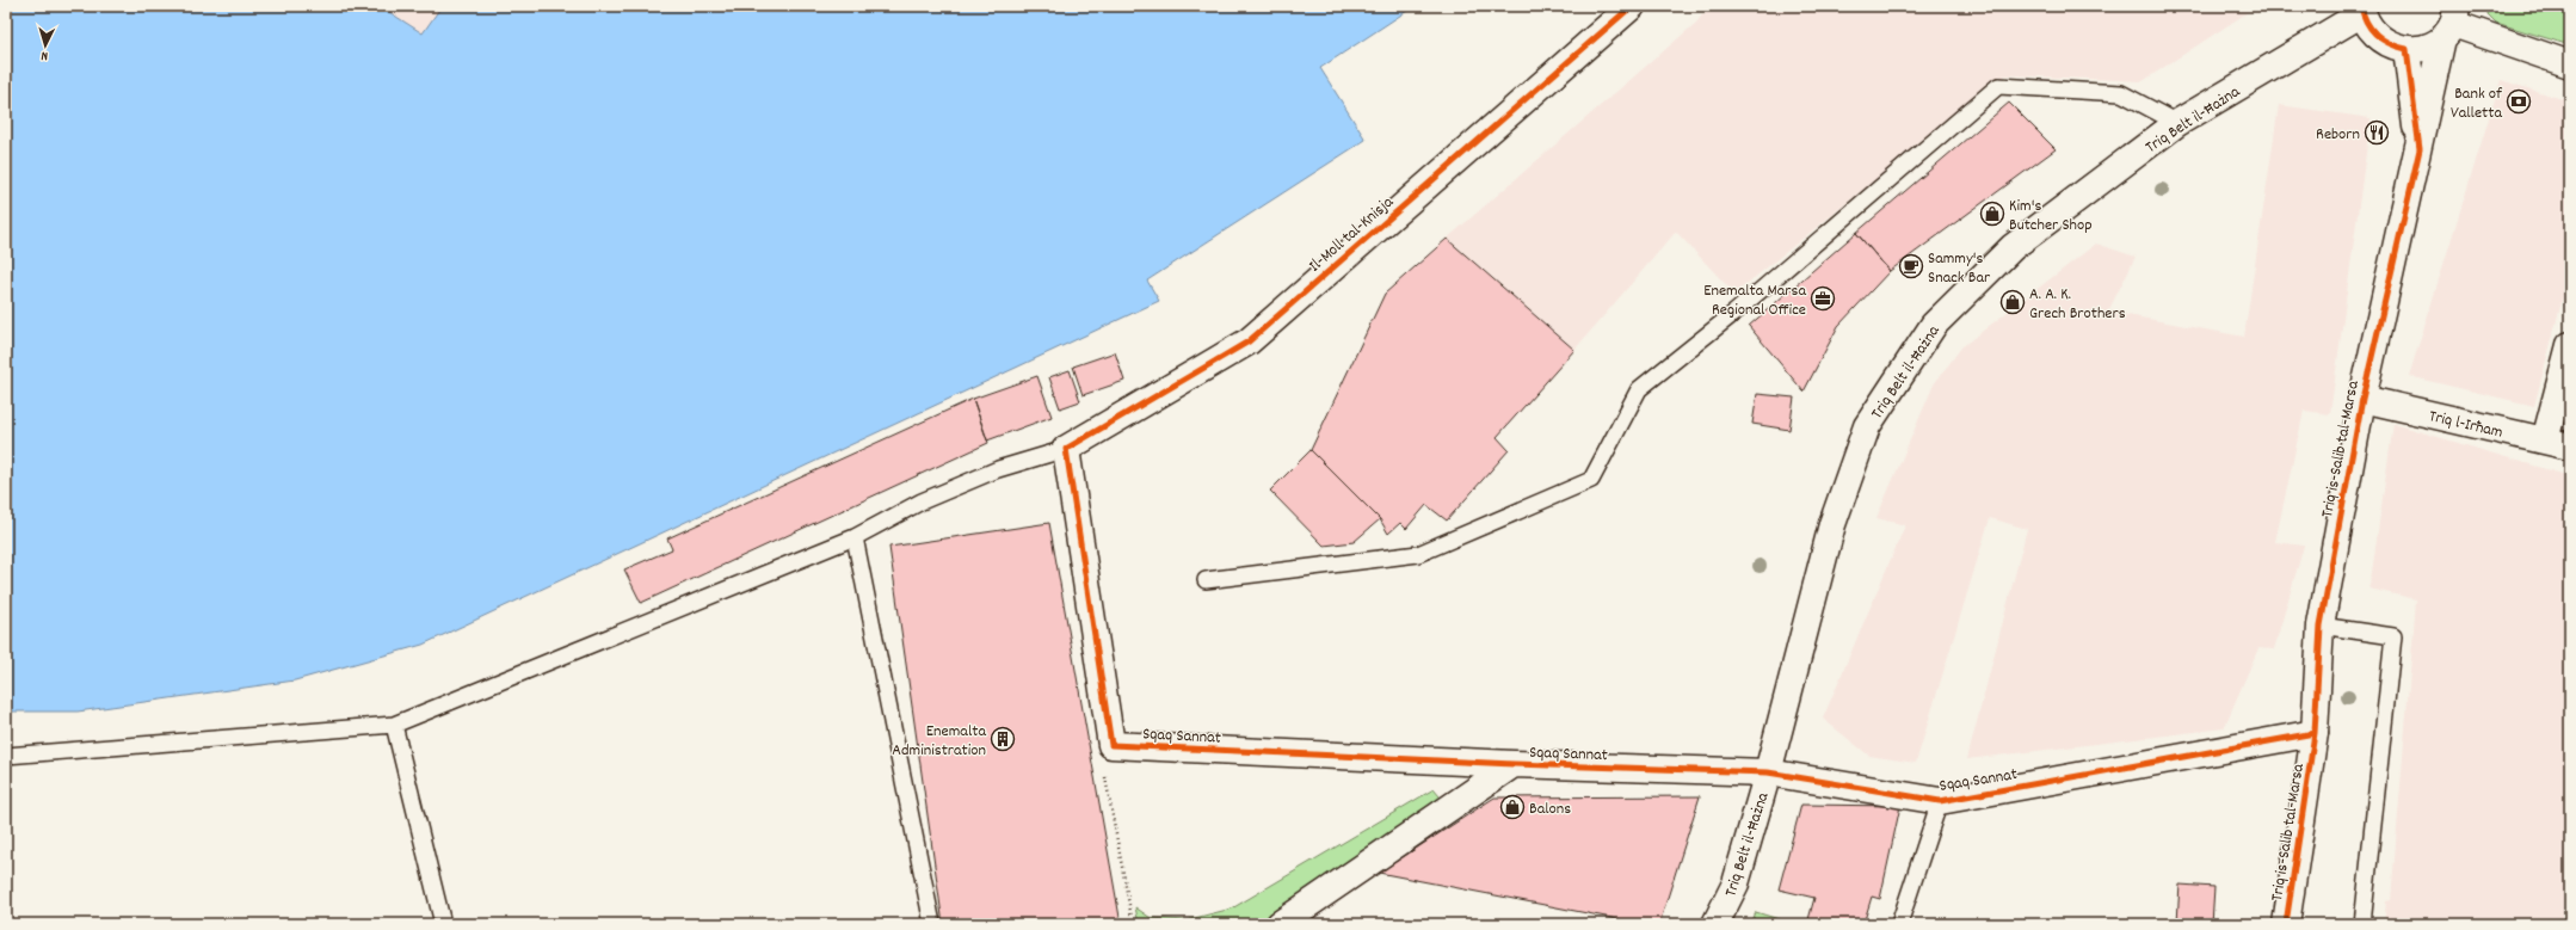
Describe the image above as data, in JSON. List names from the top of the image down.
{
  "streets": {
    "street": [
      "Triq Belt il-Ħażna",
      "Il-Moll tal-Knisja",
      "Triq l-Irħam",
      "Triq is-Salib tal-Marsa",
      "Sqaq Sannat"
    ]
  },
  "crossings": [
    ["Triq Belt il-Ħażna", "Sqaq Sannat"],
    ["Il-Moll tal-Knisja", "Sqaq Sannat"],
    ["Triq l-Irħam", "Triq is-Salib tal-Marsa"],
    ["Triq is-Salib tal-Marsa", "Sqaq Sannat"]
  ],
  "places": {
    "bank": ["Bank of Valletta"],
    "restaurant": ["Reborn"],
    "shop": ["Kim's Butcher Shop", "A. A. K. Grech Brothers", "Balons"],
    "cafe": ["Sammy's Snack Bar"],
    "office": ["Enemalta Marsa Regional Office"],
    "building": ["Enemalta Administration"]
  },
  "north": "bottom"
}
